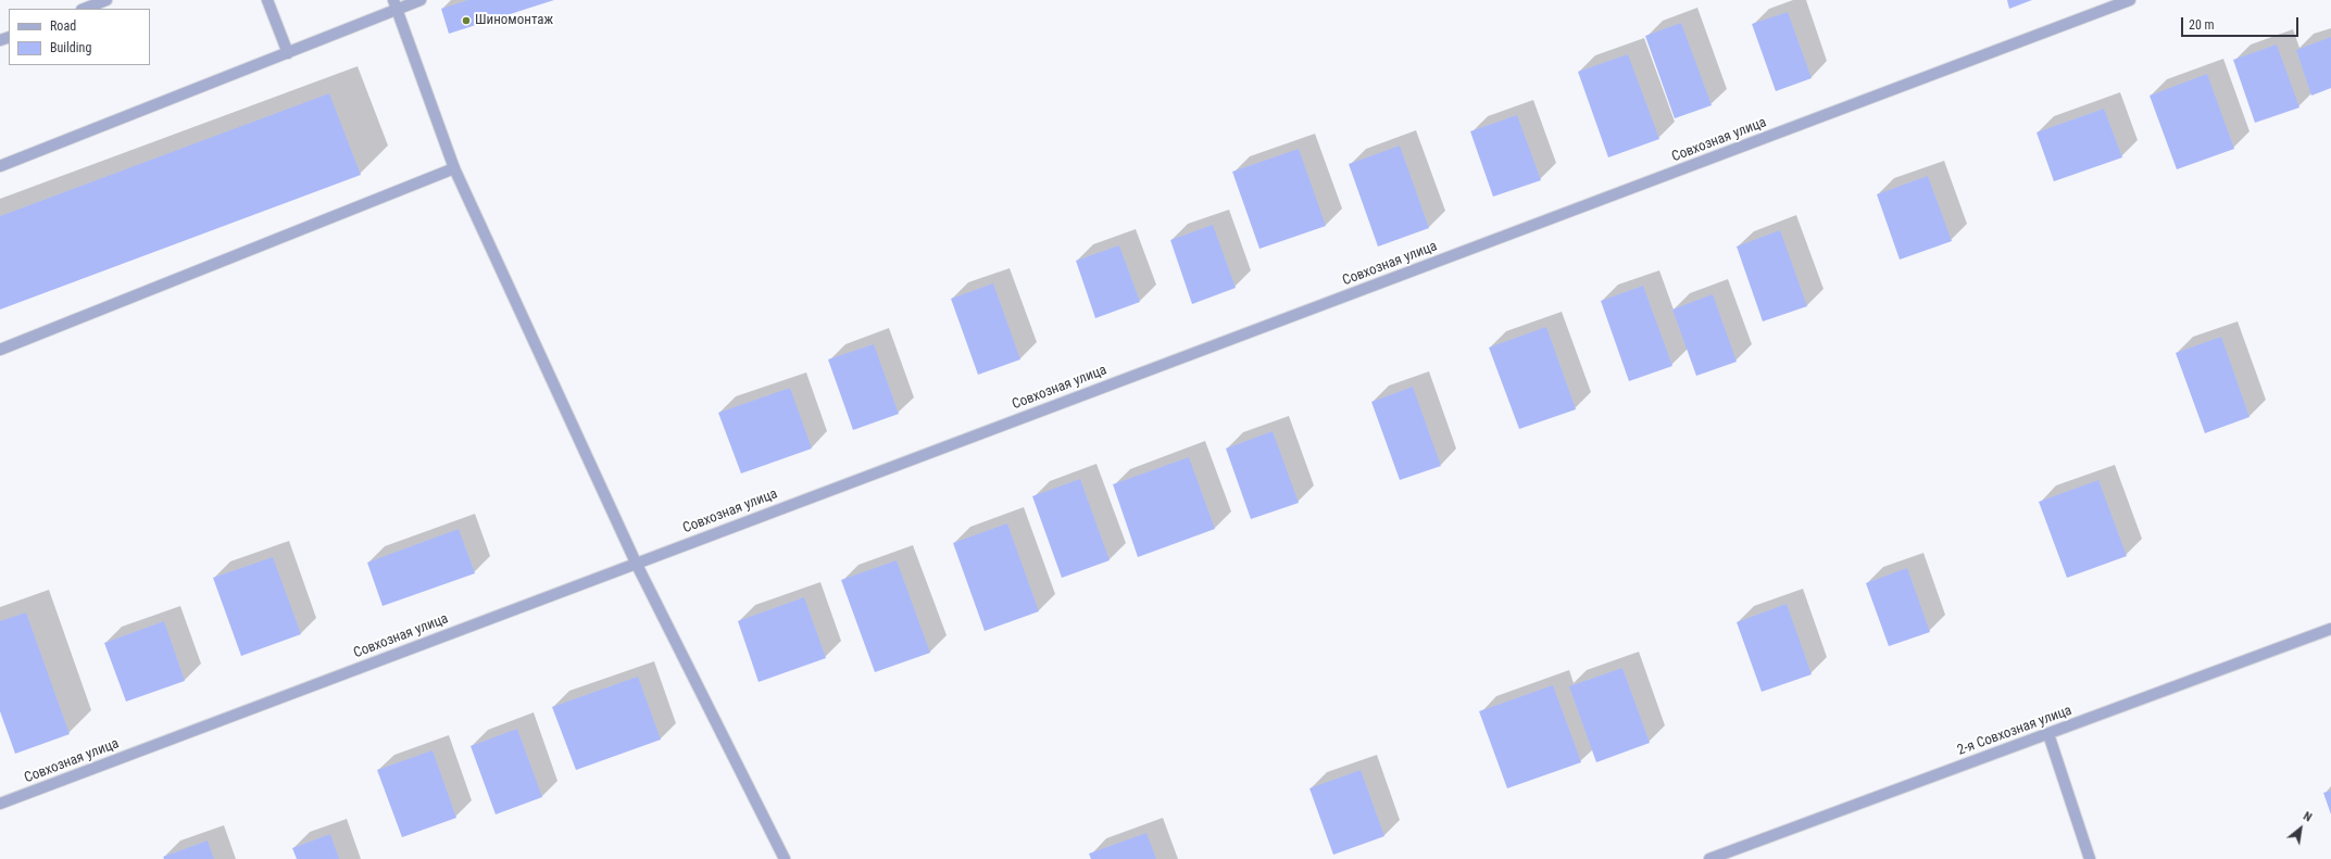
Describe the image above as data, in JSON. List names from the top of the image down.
{
  "streets": {
    "street": ["Совхозная улица", "2-я Совхозная улица"]
  },
  "places": ["Шиномонтаж"],
  "legend": ["Road", "Building"],
  "scale_bar": "20 m",
  "north": "top right"
}
